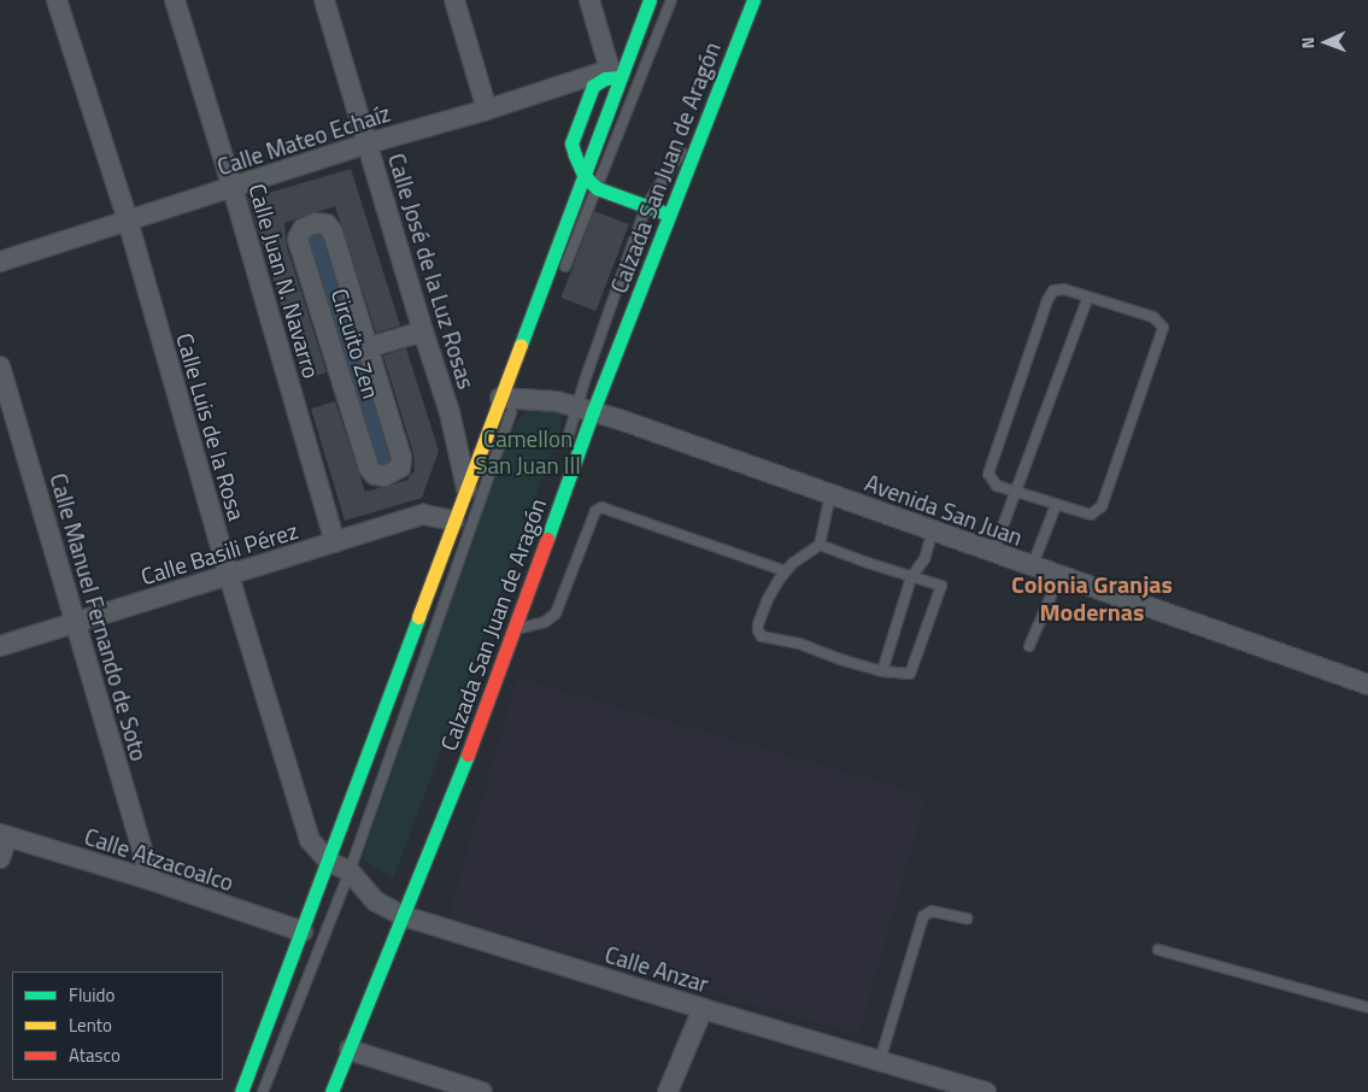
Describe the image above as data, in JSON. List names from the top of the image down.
{
  "streets": {
    "main road": ["Calzada San Juan de Aragón"],
    "street": [
      "Calle Mateo Echaíz",
      "Calle José de la Luz Rosas",
      "Calle Juan N. Navarro",
      "Circuito Zen",
      "Calle Luis de la Rosa",
      "Avenida San Juan",
      "Calle Basili Pérez",
      "Calle Manuel Fernando de Soto",
      "Calle Atzacoalco",
      "Calle Anzar"
    ]
  },
  "crossings": [
    ["Calle Mateo Echaíz", "Calle José de la Luz Rosas"],
    ["Calle Mateo Echaíz", "Calle Juan N. Navarro"],
    ["Calle Mateo Echaíz", "Calle Luis de la Rosa"],
    ["Calzada San Juan de Aragón", "Avenida San Juan"],
    ["Calzada San Juan de Aragón", "Calle Anzar"],
    ["Calle José de la Luz Rosas", "Circuito Zen"],
    ["Calle Juan N. Navarro", "Calle Basili Pérez"],
    ["Calle Luis de la Rosa", "Calle Basili Pérez"],
    ["Calle Luis de la Rosa", "Calle Anzar"],
    ["Calle Basili Pérez", "Calle Manuel Fernando de Soto"],
    ["Calle Manuel Fernando de Soto", "Calle Atzacoalco"]
  ],
  "districts": ["Colonia Granjas Modernas"],
  "parks": ["Camellon San Juan III"],
  "legend": ["Fluido", "Lento", "Atasco"],
  "north": "left"
}
